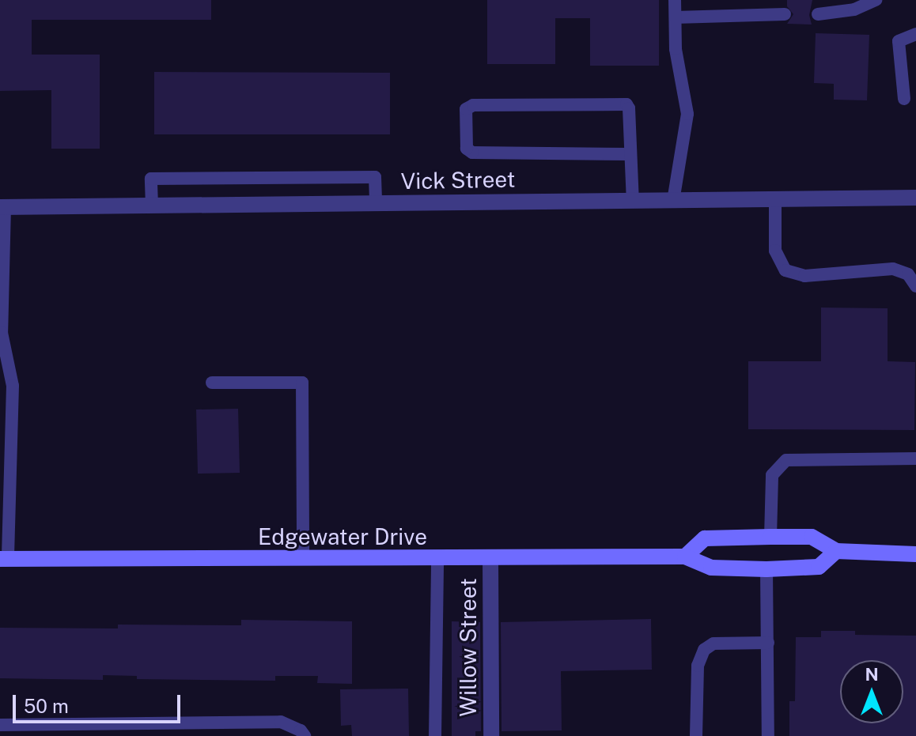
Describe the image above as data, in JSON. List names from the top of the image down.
{
  "streets": {
    "street": ["Vick Street", "Edgewater Drive", "Willow Street"]
  },
  "crossings": [
    ["Edgewater Drive", "Willow Street"]
  ],
  "scale_bar": "50 m",
  "north": "top"
}
